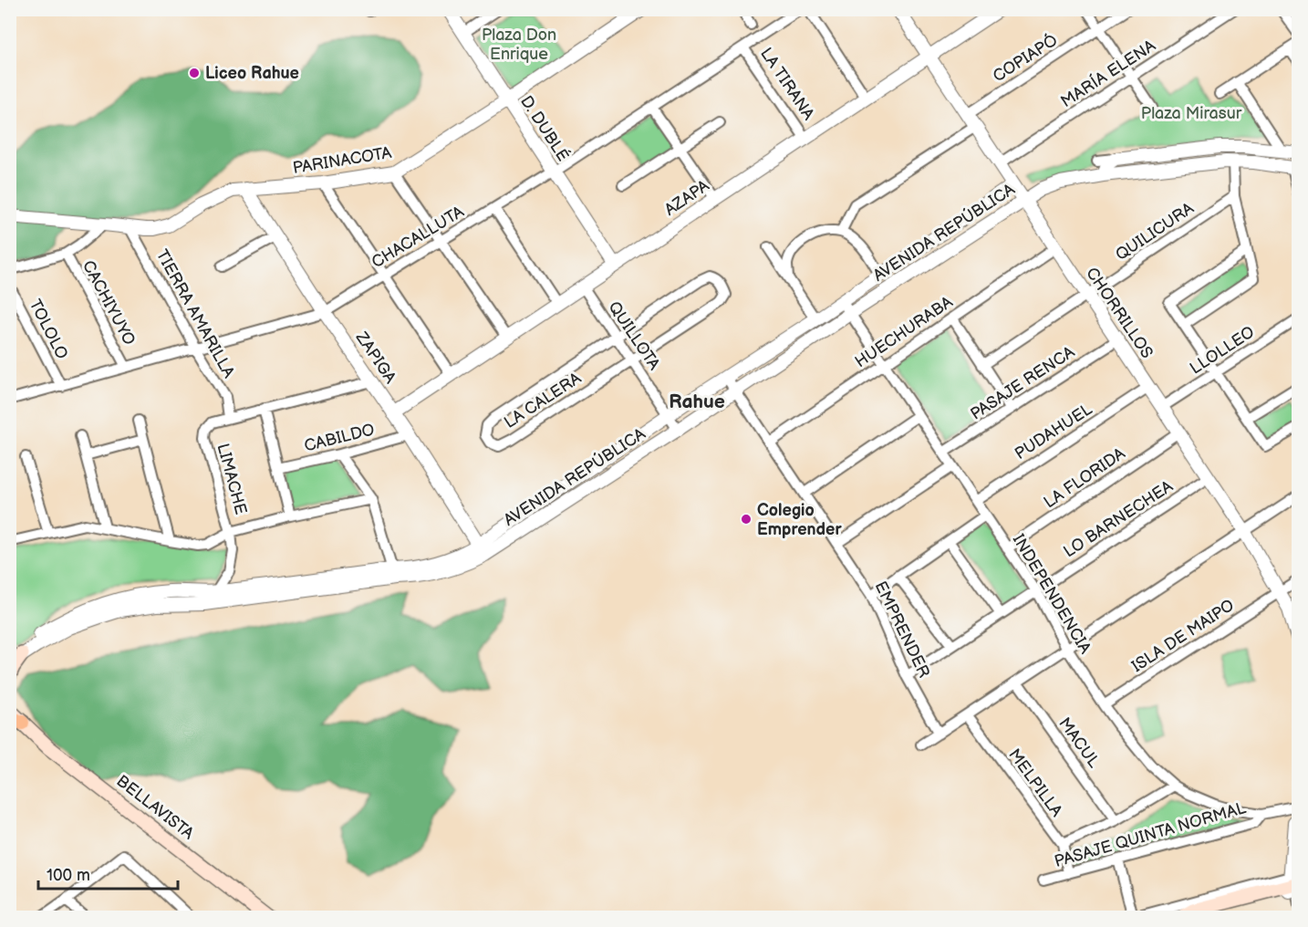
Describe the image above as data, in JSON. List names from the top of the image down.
{
  "streets": {
    "main road": ["BELLAVISTA"],
    "street": [
      "COPIAPÓ",
      "MARÍA ELENA",
      "LA TIRANA",
      "D. DUBLÉ",
      "PARINACOTA",
      "AZAPA",
      "QUILICURA",
      "AVENIDA REPÚBLICA",
      "CHACALLUTA",
      "CACHIYUYO",
      "CHORRILLOS",
      "TIERRA AMARILLA",
      "TOLOLO",
      "HUECHURABA",
      "QUILLOTA",
      "LLOLLEO",
      "ZAPIGA",
      "PASAJE RENCA",
      "LA CALERA",
      "PUDAHUEL",
      "CABILDO",
      "LA FLORIDA",
      "LIMACHE",
      "LO BARNECHEA",
      "INDEPENDENCIA",
      "EMPRENDER",
      "ISLA DE MAIPO",
      "MACUL",
      "MELPILLA",
      "PASAJE QUINTA NORMAL"
    ]
  },
  "crossings": [
    ["COPIAPÓ", "CHORRILLOS"],
    ["MARÍA ELENA", "CHORRILLOS"],
    ["LA TIRANA", "AZAPA"],
    ["LA TIRANA", "CHACALLUTA"],
    ["D. DUBLÉ", "PARINACOTA"],
    ["D. DUBLÉ", "AZAPA"],
    ["D. DUBLÉ", "CHACALLUTA"],
    ["PARINACOTA", "TIERRA AMARILLA"],
    ["PARINACOTA", "ZAPIGA"],
    ["AZAPA", "CHORRILLOS"],
    ["AZAPA", "QUILLOTA"],
    ["AZAPA", "ZAPIGA"],
    ["QUILICURA", "CHORRILLOS"],
    ["AVENIDA REPÚBLICA", "CHORRILLOS"],
    ["AVENIDA REPÚBLICA", "QUILLOTA"],
    ["AVENIDA REPÚBLICA", "ZAPIGA"],
    ["AVENIDA REPÚBLICA", "LIMACHE"],
    ["AVENIDA REPÚBLICA", "INDEPENDENCIA"],
    ["AVENIDA REPÚBLICA", "EMPRENDER"],
    ["CHACALLUTA", "CACHIYUYO"],
    ["CHACALLUTA", "TIERRA AMARILLA"],
    ["CHACALLUTA", "TOLOLO"],
    ["CHACALLUTA", "ZAPIGA"],
    ["CHORRILLOS", "HUECHURABA"],
    ["CHORRILLOS", "LLOLLEO"],
    ["CHORRILLOS", "PASAJE RENCA"],
    ["CHORRILLOS", "PUDAHUEL"],
    ["CHORRILLOS", "LA FLORIDA"],
    ["CHORRILLOS", "LO BARNECHEA"],
    ["CHORRILLOS", "ISLA DE MAIPO"],
    ["TIERRA AMARILLA", "LIMACHE"],
    ["HUECHURABA", "INDEPENDENCIA"],
    ["HUECHURABA", "EMPRENDER"],
    ["QUILLOTA", "LA CALERA"],
    ["ZAPIGA", "CABILDO"],
    ["ZAPIGA", "LIMACHE"],
    ["PASAJE RENCA", "INDEPENDENCIA"],
    ["PUDAHUEL", "INDEPENDENCIA"],
    ["LA FLORIDA", "INDEPENDENCIA"],
    ["LO BARNECHEA", "INDEPENDENCIA"],
    ["LO BARNECHEA", "EMPRENDER"],
    ["INDEPENDENCIA", "ISLA DE MAIPO"],
    ["INDEPENDENCIA", "PASAJE QUINTA NORMAL"],
    ["MELPILLA", "PASAJE QUINTA NORMAL"]
  ],
  "districts": ["Rahue"],
  "parks": ["Plaza Don Enrique", "Plaza Mirasur"],
  "places": ["Liceo Rahue", "Colegio Emprender"],
  "scale_bar": "100 m"
}
